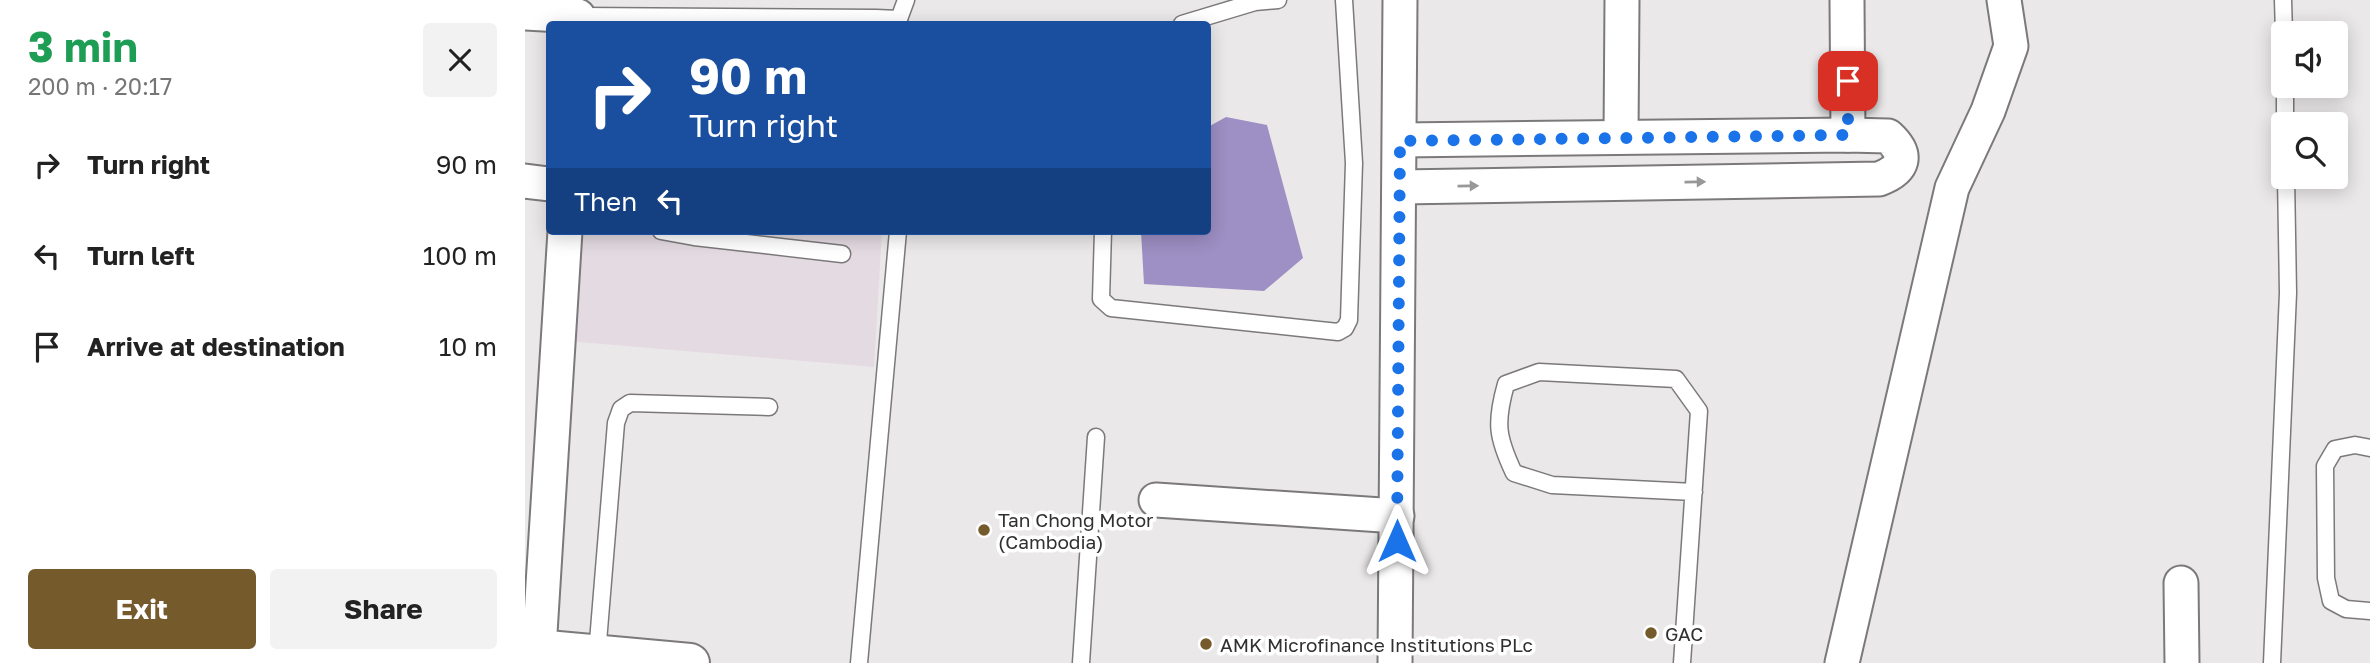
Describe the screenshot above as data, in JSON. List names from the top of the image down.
{
  "places": ["Tan Chong Motor (Cambodia)", "GAC", "AMK Microfinance Institutions PLc"],
  "page": {
    "heading": ["3 min", "200 m · 20:17"],
    "turn": ["90 m", "Turn right"],
    "list": [
      {
        "name": "Turn right",
        "value": "90 m"
      },
      {
        "name": "Turn left",
        "value": "100 m"
      },
      {
        "name": "Arrive at destination",
        "value": "10 m"
      }
    ],
    "then": "Then",
    "buttons": ["Exit", "Share"]
  }
}
